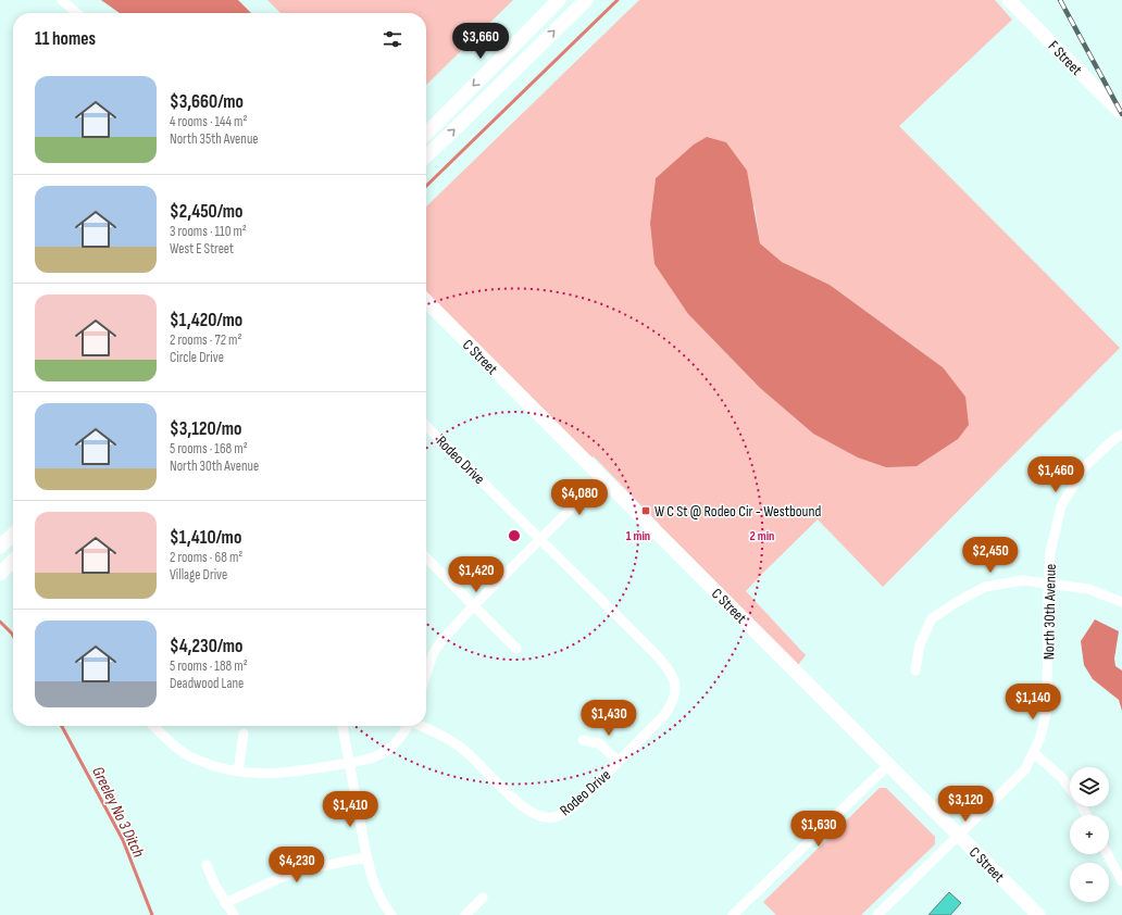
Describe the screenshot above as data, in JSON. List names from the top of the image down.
{
  "streets": {
    "street": [
      "F Street",
      "C Street",
      "Rodeo Drive",
      "North 30th Avenue"
    ]
  },
  "crossings": [
    ["C Street", "North 30th Avenue"]
  ],
  "water": ["Greeley No 3 Ditch"],
  "places": {
    "transit": ["W C St @ Rodeo Cir - Westbound"]
  },
  "page": {
    "heading": "11 homes",
    "price": [
      "$3,660",
      "$1,460",
      "$4,080",
      "$2,450",
      "$1,420",
      "$1,140",
      "$1,430",
      "$3,120",
      "$1,410",
      "$1,630",
      "$4,230"
    ],
    "list": [
      {
        "name": "$3,660/mo",
        "note": "4 rooms · 144 m² · North 35th Avenue"
      },
      {
        "name": "$2,450/mo",
        "note": "3 rooms · 110 m² · West E Street"
      },
      {
        "name": "$1,420/mo",
        "note": "2 rooms · 72 m² · Circle Drive"
      },
      {
        "name": "$3,120/mo",
        "note": "5 rooms · 168 m² · North 30th Avenue"
      },
      {
        "name": "$1,410/mo",
        "note": "2 rooms · 68 m² · Village Drive"
      },
      {
        "name": "$4,230/mo",
        "note": "5 rooms · 188 m² · Deadwood Lane"
      }
    ],
    "map_buttons": ["+", "−"]
  },
  "rings": ["1 min", "2 min"]
}
